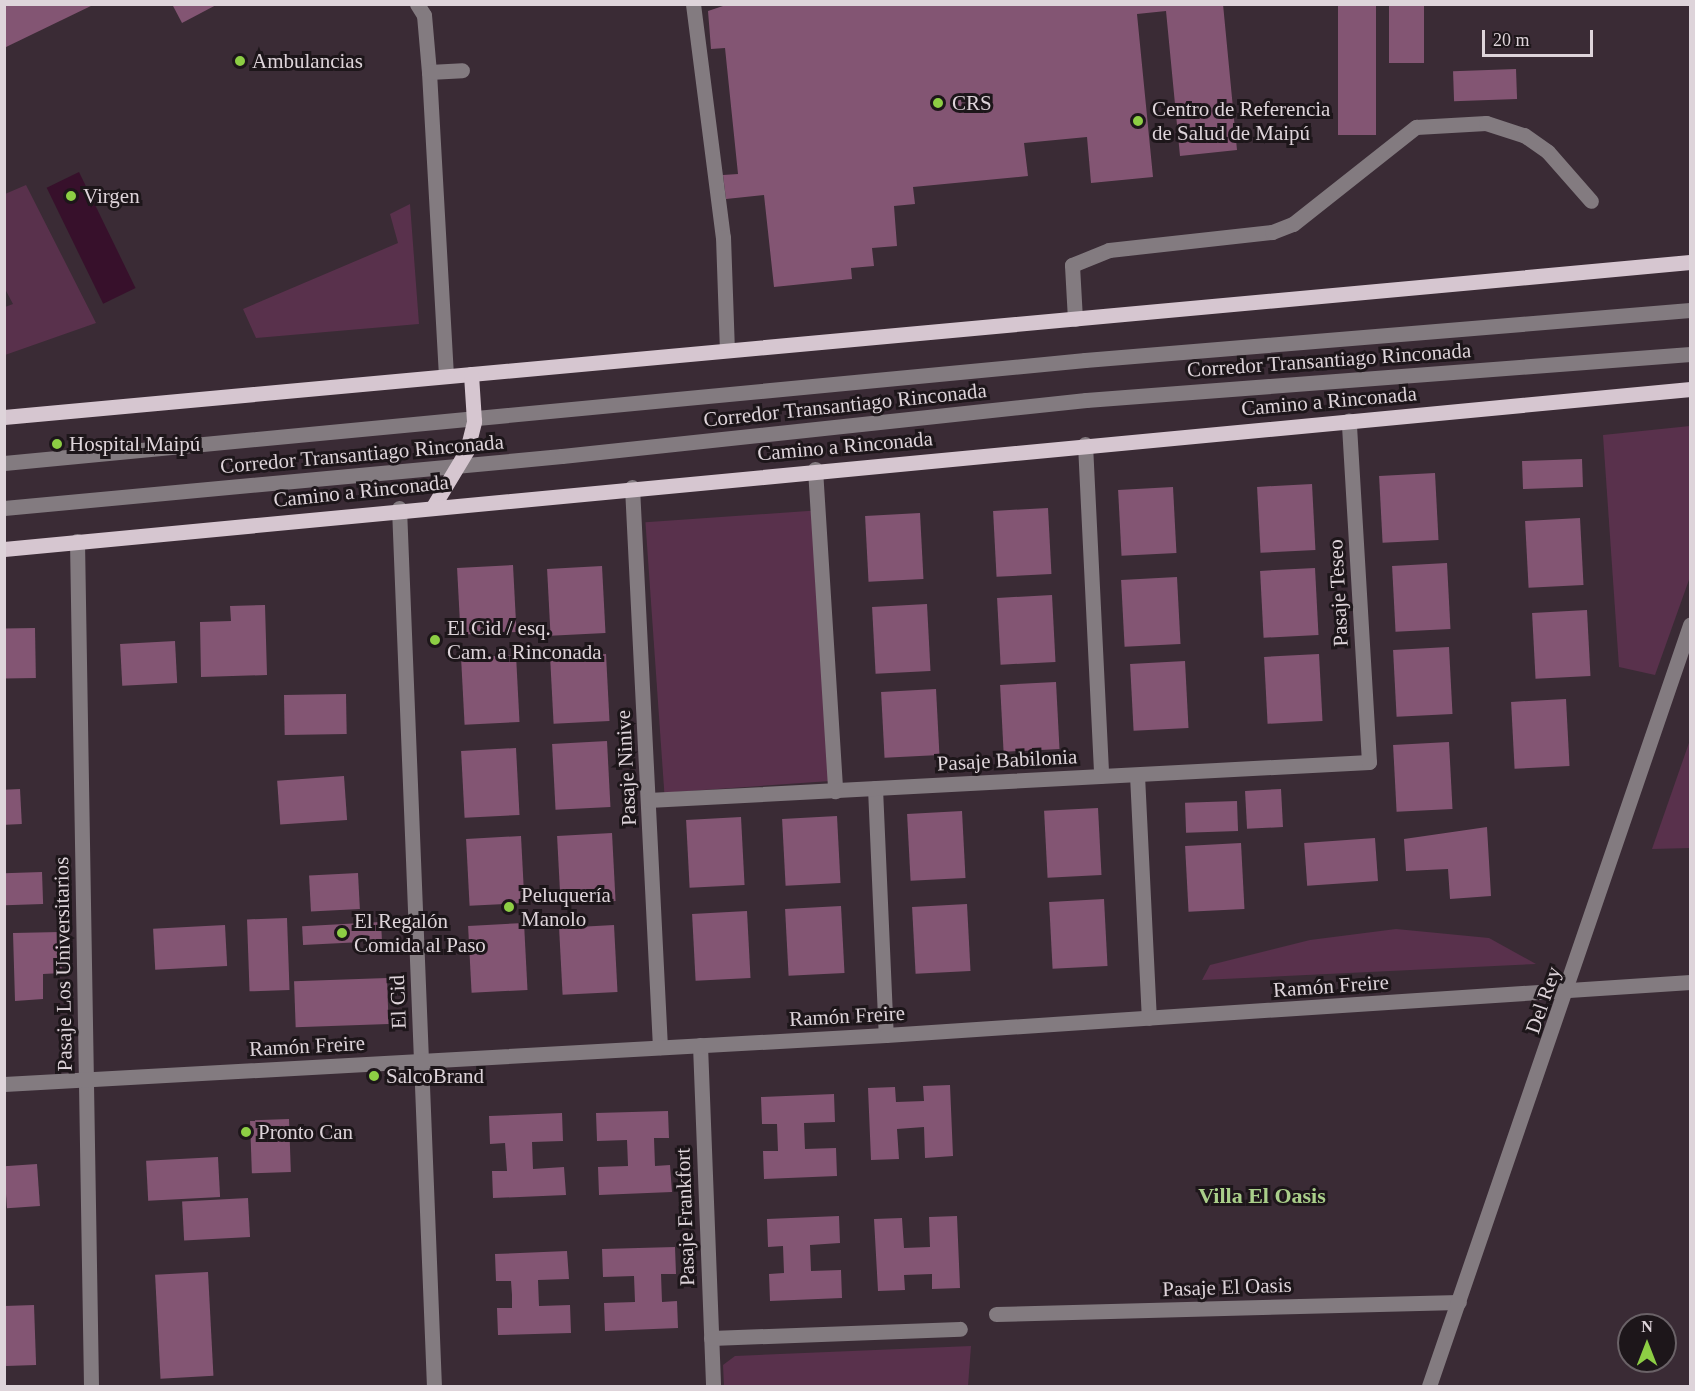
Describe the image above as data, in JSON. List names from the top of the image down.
{
  "streets": {
    "main road": ["Camino a Rinconada"],
    "street": [
      "Corredor Transantiago Rinconada",
      "Pasaje Teseo",
      "Pasaje Babilonia",
      "Pasaje Ninive",
      "Pasaje Los Universitarios",
      "Ramón Freire",
      "Del Rey",
      "El Cid",
      "Pasaje Frankfort",
      "Pasaje El Oasis"
    ]
  },
  "crossings": [
    ["Camino a Rinconada", "Pasaje Teseo"],
    ["Camino a Rinconada", "Pasaje Ninive"],
    ["Camino a Rinconada", "Pasaje Los Universitarios"],
    ["Camino a Rinconada", "El Cid"],
    ["Pasaje Teseo", "Pasaje Babilonia"],
    ["Pasaje Babilonia", "Pasaje Ninive"],
    ["Pasaje Ninive", "Ramón Freire"],
    ["Pasaje Los Universitarios", "Ramón Freire"],
    ["Ramón Freire", "Del Rey"],
    ["Ramón Freire", "El Cid"],
    ["Ramón Freire", "Pasaje Frankfort"],
    ["Del Rey", "Pasaje El Oasis"]
  ],
  "districts": ["Villa El Oasis"],
  "places": [
    "Ambulancias",
    "CRS",
    "Centro de Referencia de Salud de Maipú",
    "Virgen",
    "Hospital Maipú",
    "El Cid / esq. Cam. a Rinconada",
    "Peluquería Manolo",
    "El Regalón Comida al Paso",
    "SalcoBrand",
    "Pronto Can"
  ],
  "scale_bar": "20 m",
  "north": "top"
}
